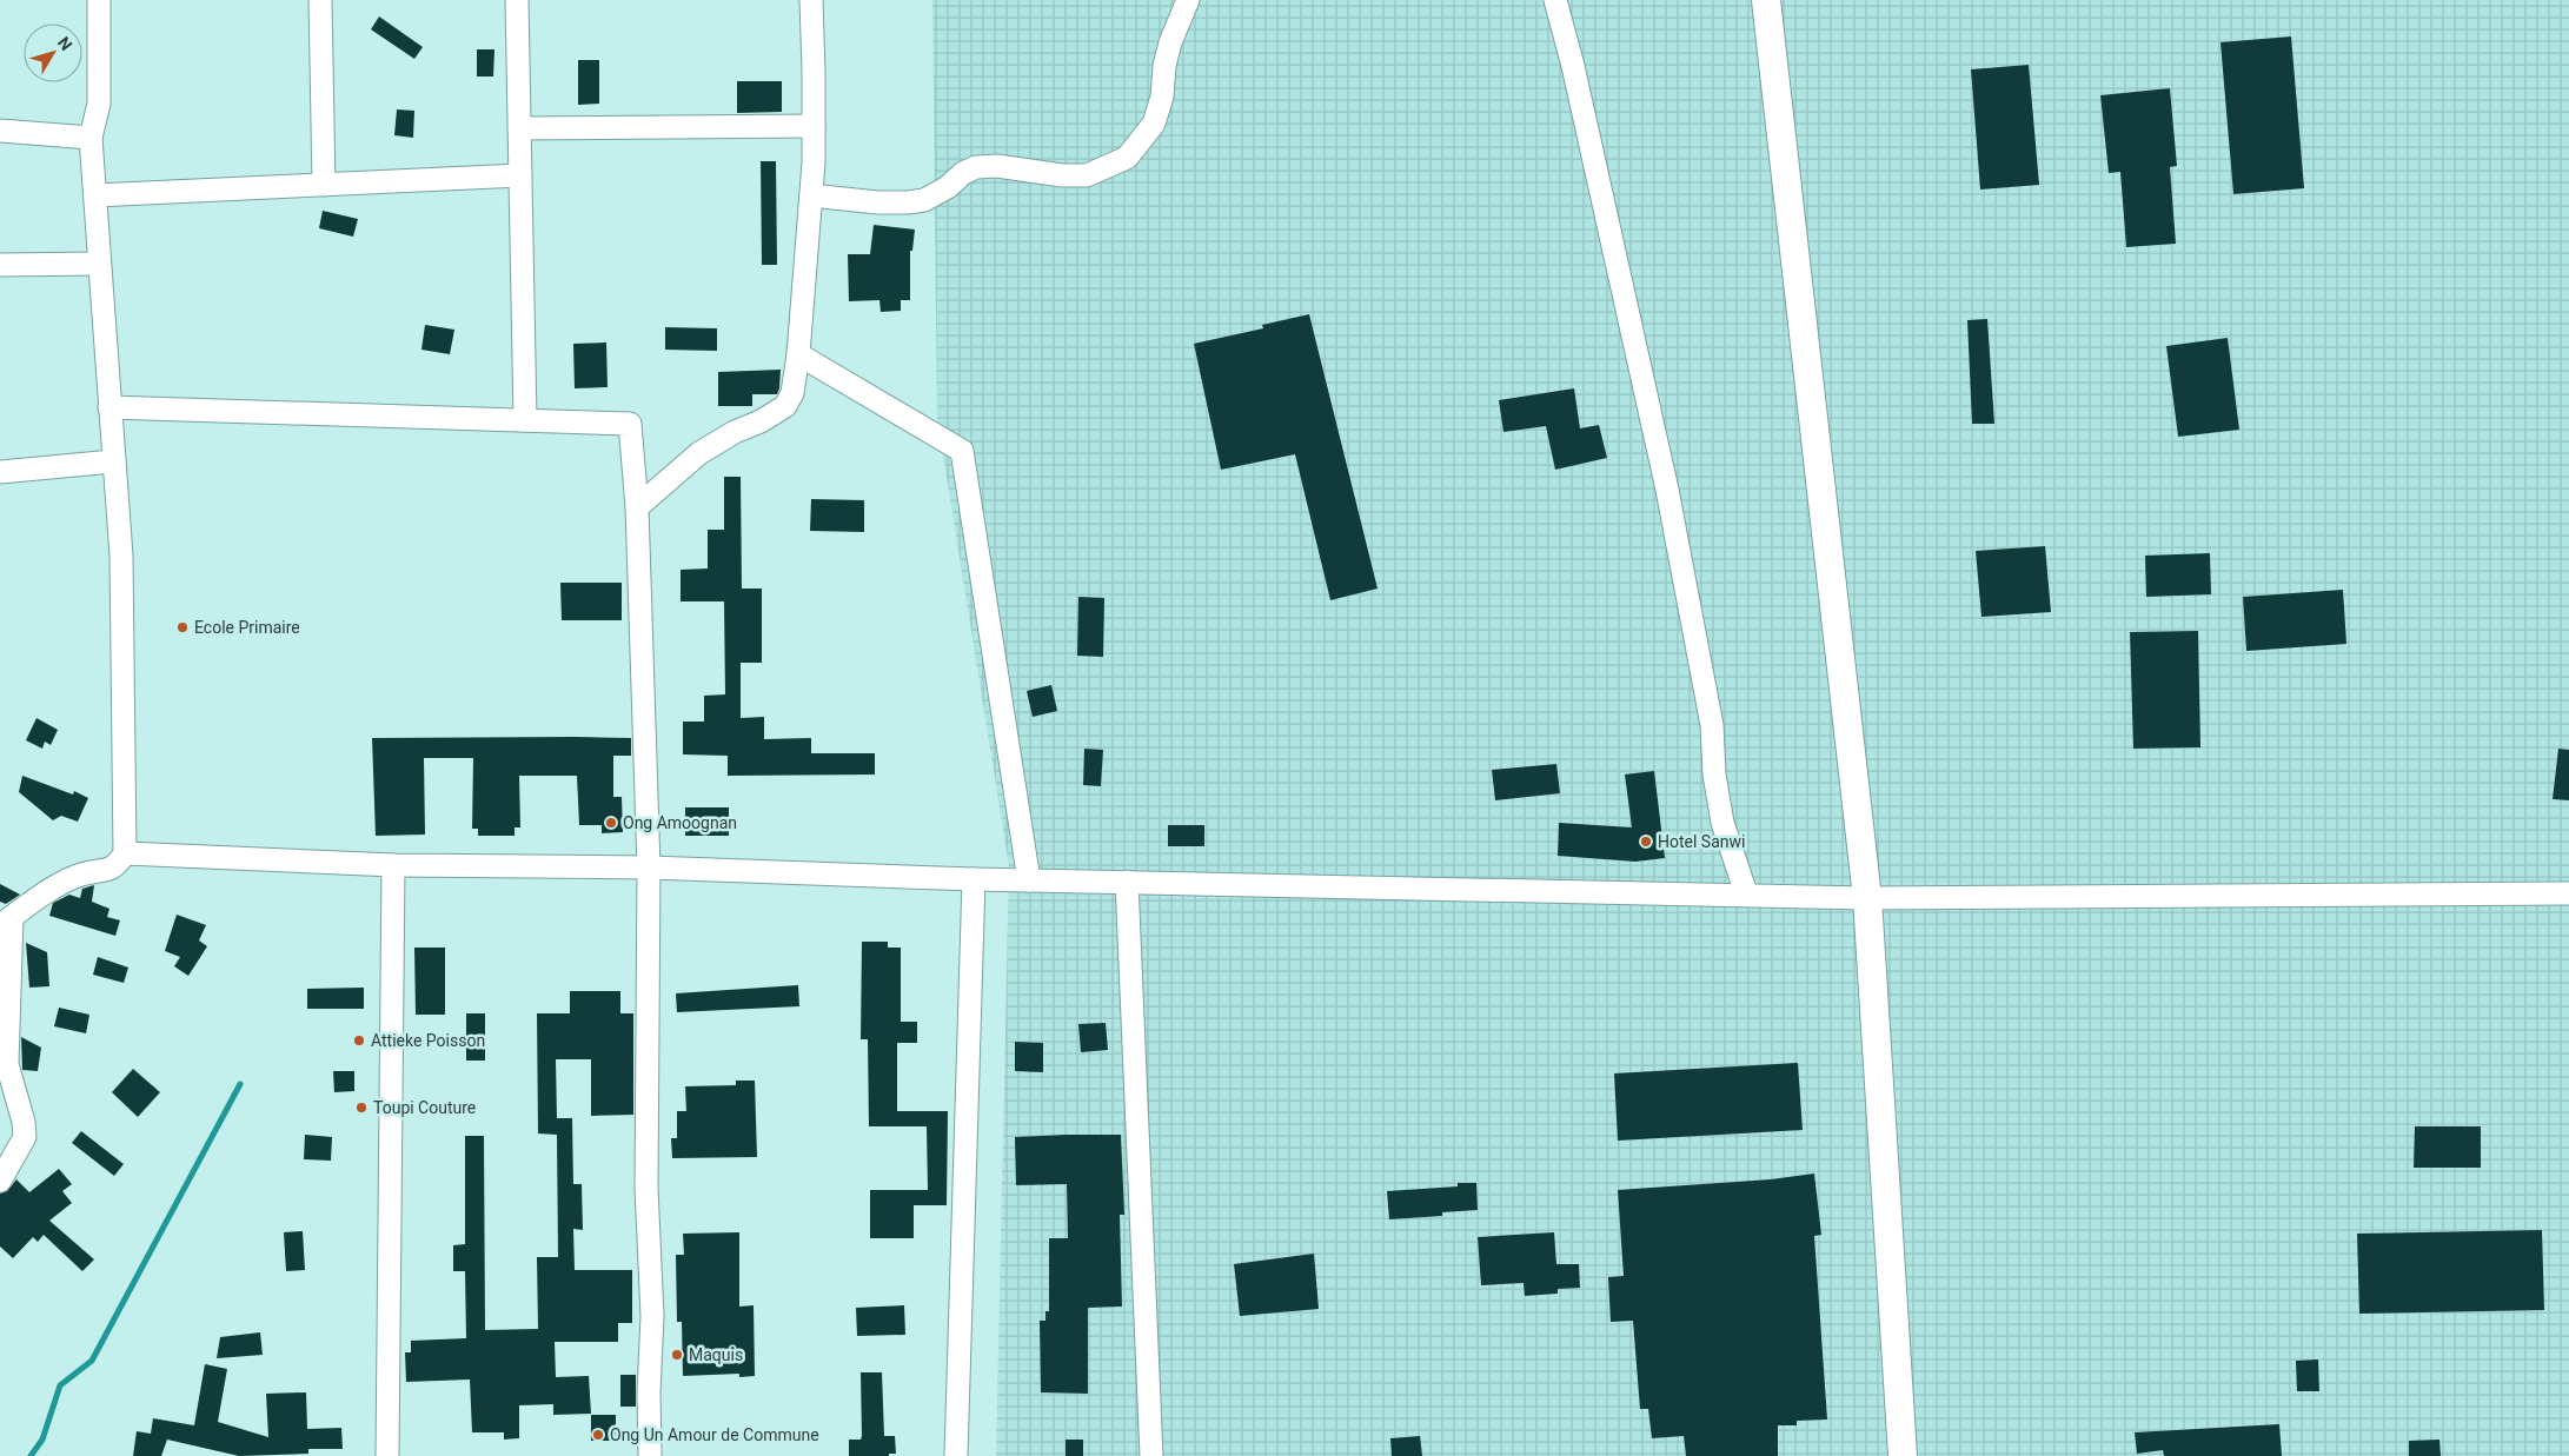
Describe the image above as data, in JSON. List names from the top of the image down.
{
  "places": [
    "Ecole Primaire",
    "Ong Amoognan",
    "Hotel Sanwi",
    "Attieke Poisson",
    "Toupi Couture",
    "Maquis",
    "Ong Un Amour de Commune"
  ],
  "north": "top right"
}
